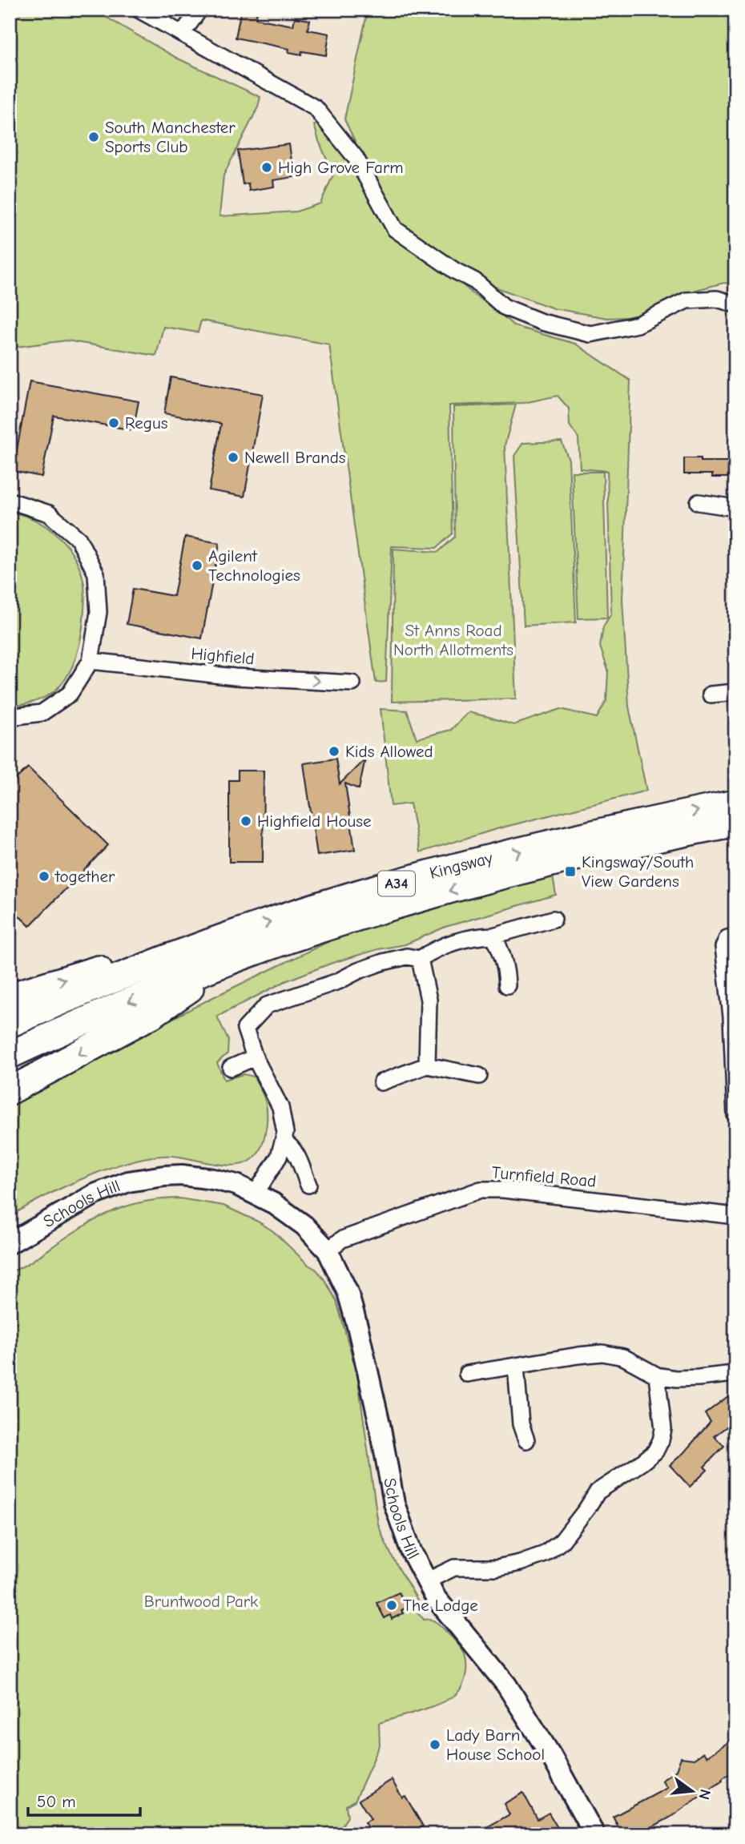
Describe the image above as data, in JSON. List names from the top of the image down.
{
  "streets": {
    "highway": ["Kingsway", "A34"],
    "street": ["Highfield", "Turnfield Road", "Schools Hill"]
  },
  "crossings": [
    ["Turnfield Road", "Schools Hill"]
  ],
  "one_way": ["Highfield"],
  "parks": ["St Anns Road North Allotments", "Bruntwood Park"],
  "places": {
    "other": [
      "South Manchester Sports Club",
      "High Grove Farm",
      "Regus",
      "Newell Brands",
      "Agilent Technologies",
      "Kids Allowed",
      "Highfield House",
      "together",
      "The Lodge",
      "Lady Barn House School"
    ],
    "transit": ["Kingsway/South View Gardens"]
  },
  "scale_bar": "50 m",
  "north": "right"
}
